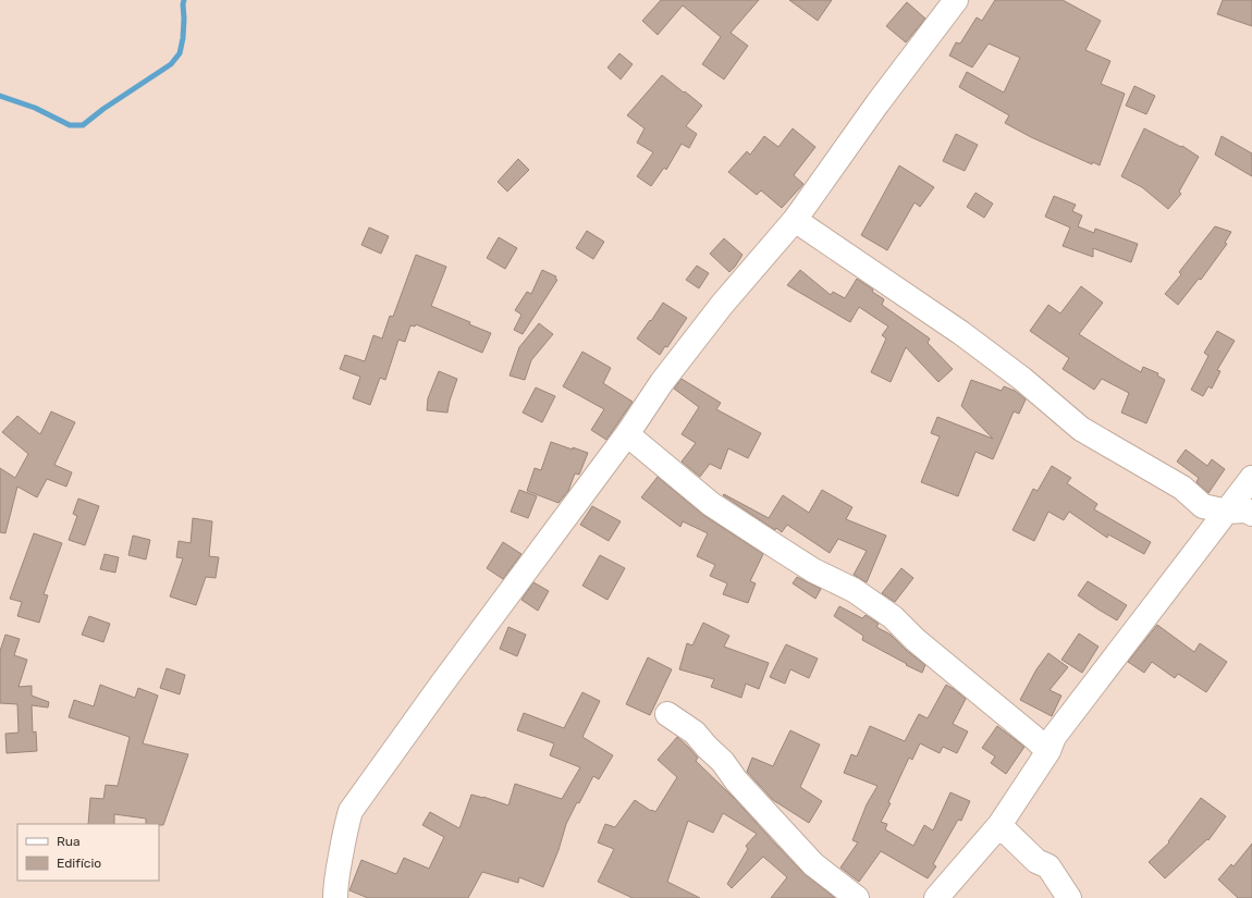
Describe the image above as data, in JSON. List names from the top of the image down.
{
  "legend": ["Rua", "Edifício"]
}
